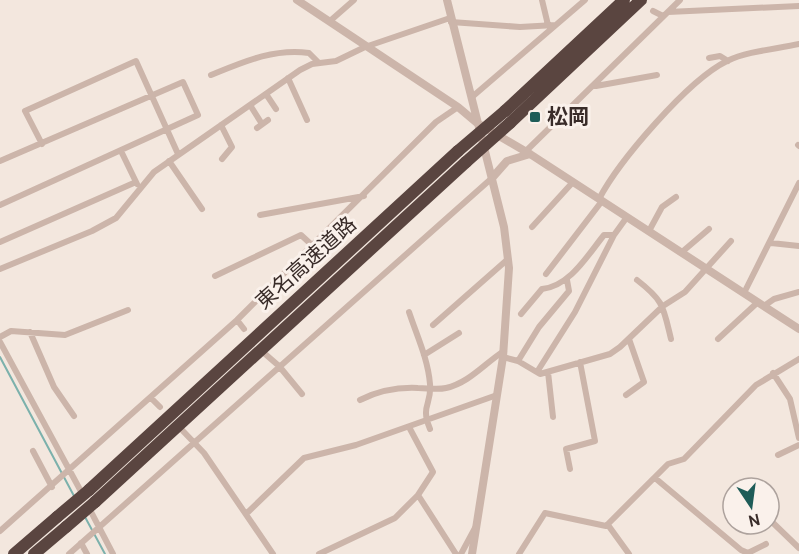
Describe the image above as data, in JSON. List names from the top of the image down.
{
  "streets": {
    "highway": ["東名高速道路"]
  },
  "places": {
    "transit": ["松岡"]
  },
  "north": "bottom"
}
